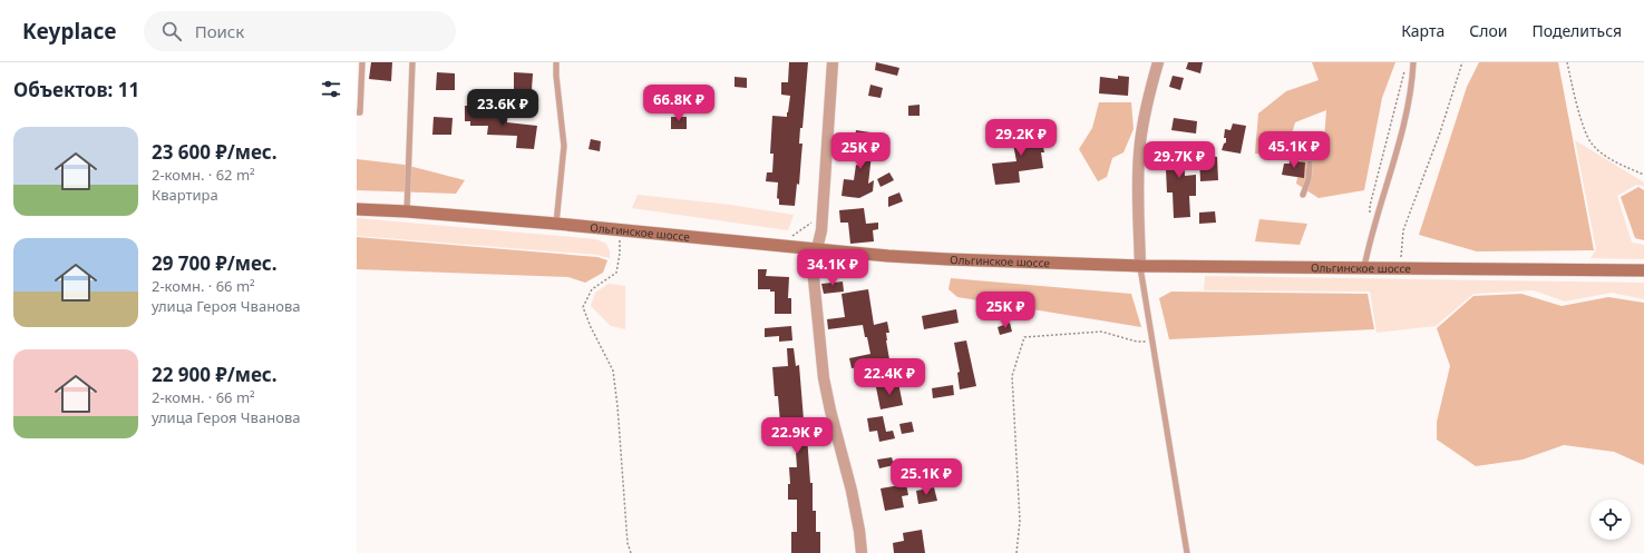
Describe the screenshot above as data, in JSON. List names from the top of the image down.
{
  "streets": {
    "main road": ["Ольгинское шоссе"]
  },
  "page": {
    "header": "Keyplace",
    "search": "Поиск",
    "nav": ["Карта", "Слои", "Поделиться"],
    "heading": "Объектов: 11",
    "price": [
      "66.8K ₽",
      "23.6K ₽",
      "29.2K ₽",
      "45.1K ₽",
      "25K ₽",
      "29.7K ₽",
      "34.1K ₽",
      "25K ₽",
      "22.4K ₽",
      "22.9K ₽",
      "25.1K ₽"
    ],
    "list": [
      {
        "name": "23 600 ₽/мес.",
        "note": "2-комн. · 62 m² · Квартира"
      },
      {
        "name": "29 700 ₽/мес.",
        "note": "2-комн. · 66 m² · улица Героя Чванова"
      },
      {
        "name": "22 900 ₽/мес.",
        "note": "2-комн. · 66 m² · улица Героя Чванова"
      }
    ]
  }
}
